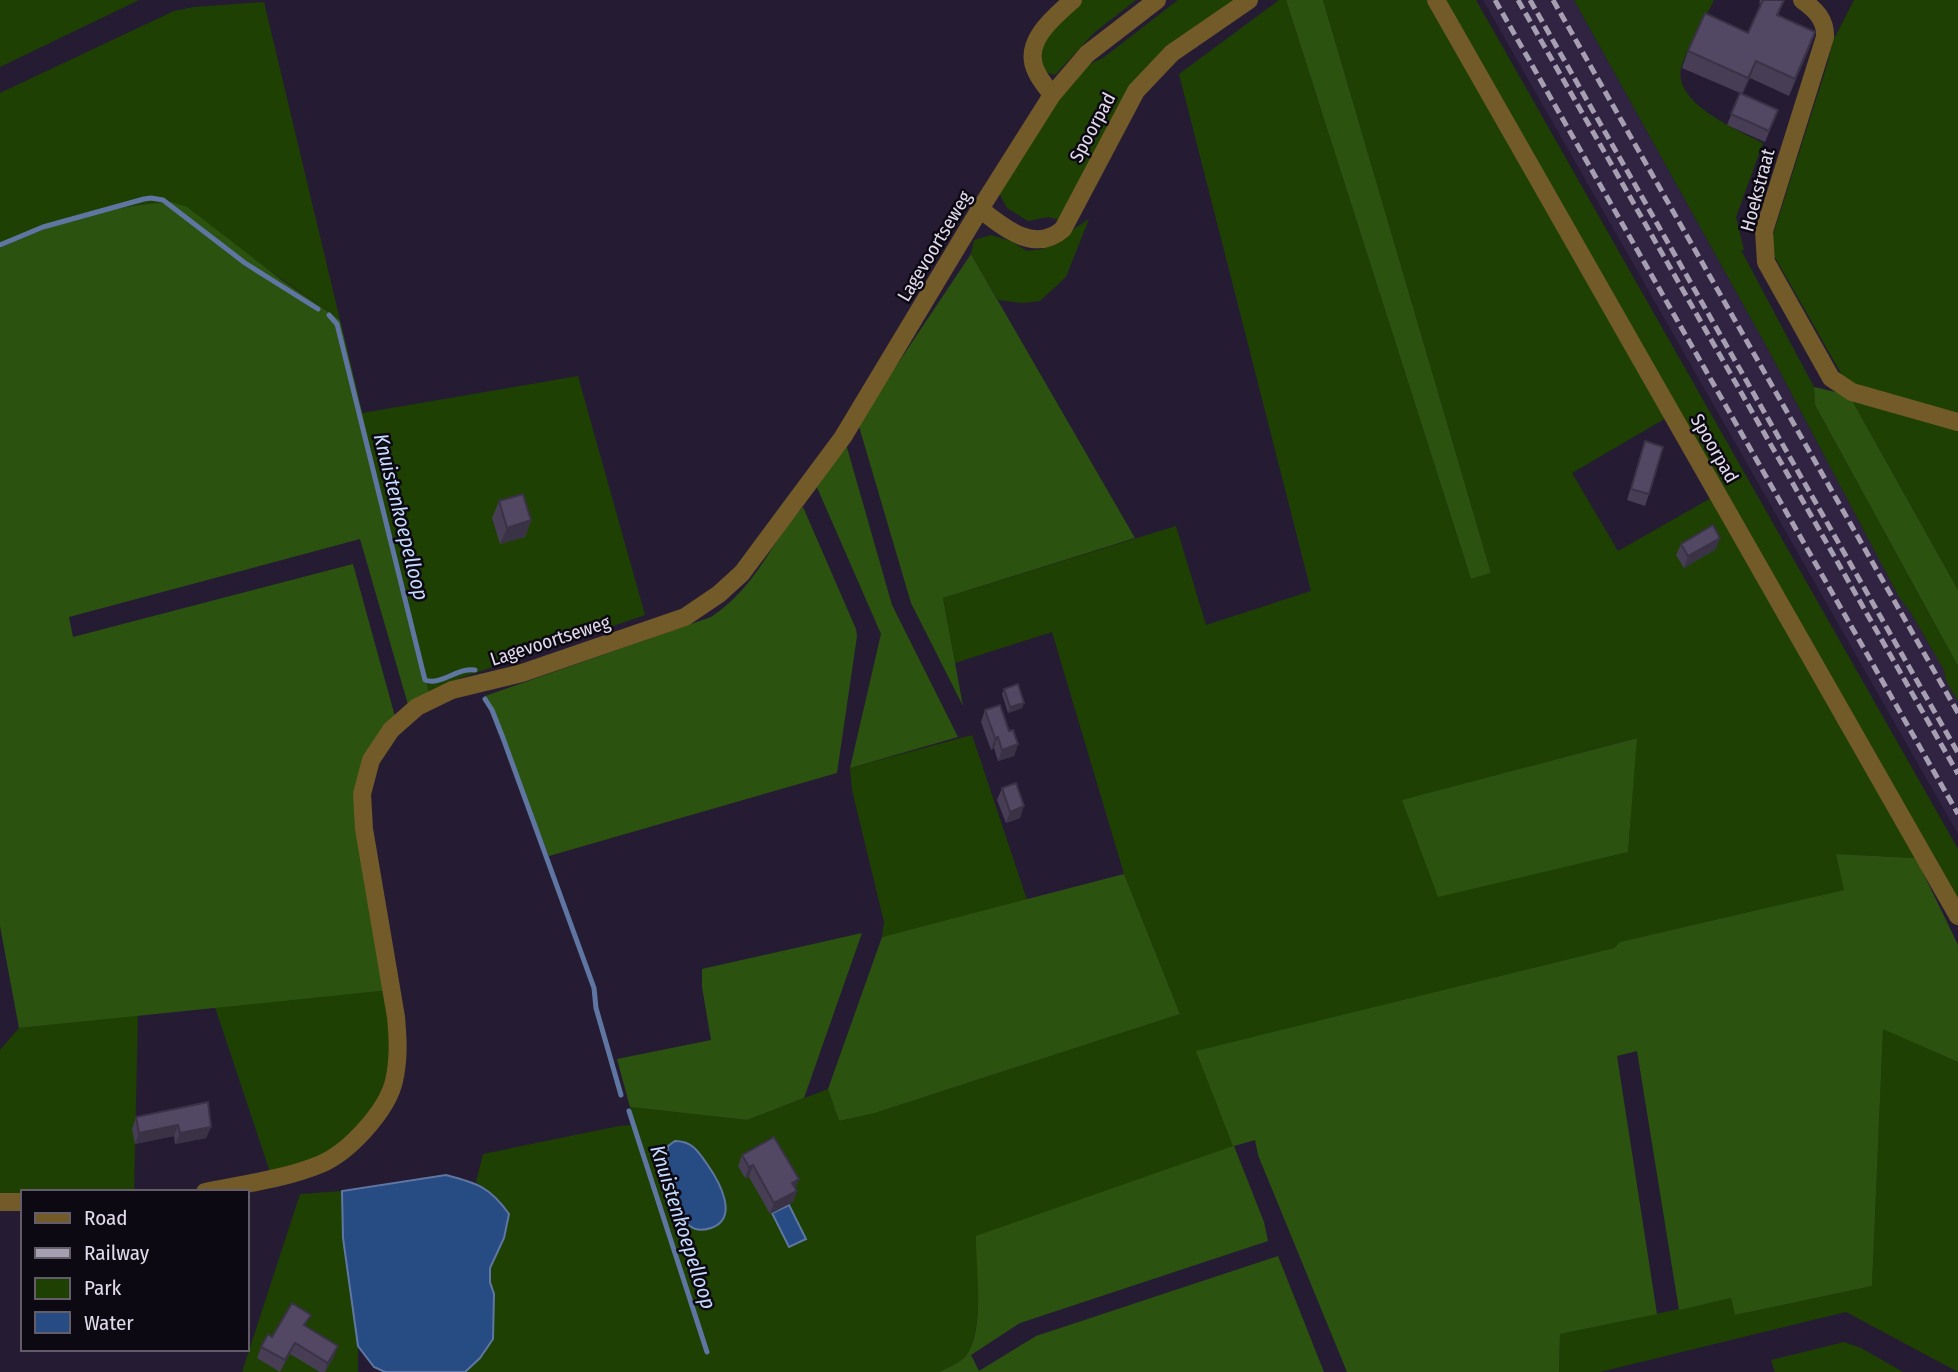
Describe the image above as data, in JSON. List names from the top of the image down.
{
  "streets": {
    "street": ["Spoorpad", "Hoekstraat", "Lagevoortseweg"]
  },
  "crossings": [
    ["Spoorpad", "Lagevoortseweg"]
  ],
  "water": ["Knuistenkoepelloop"],
  "legend": [
    "Road",
    "Railway",
    "Park",
    "Water"
  ]
}
